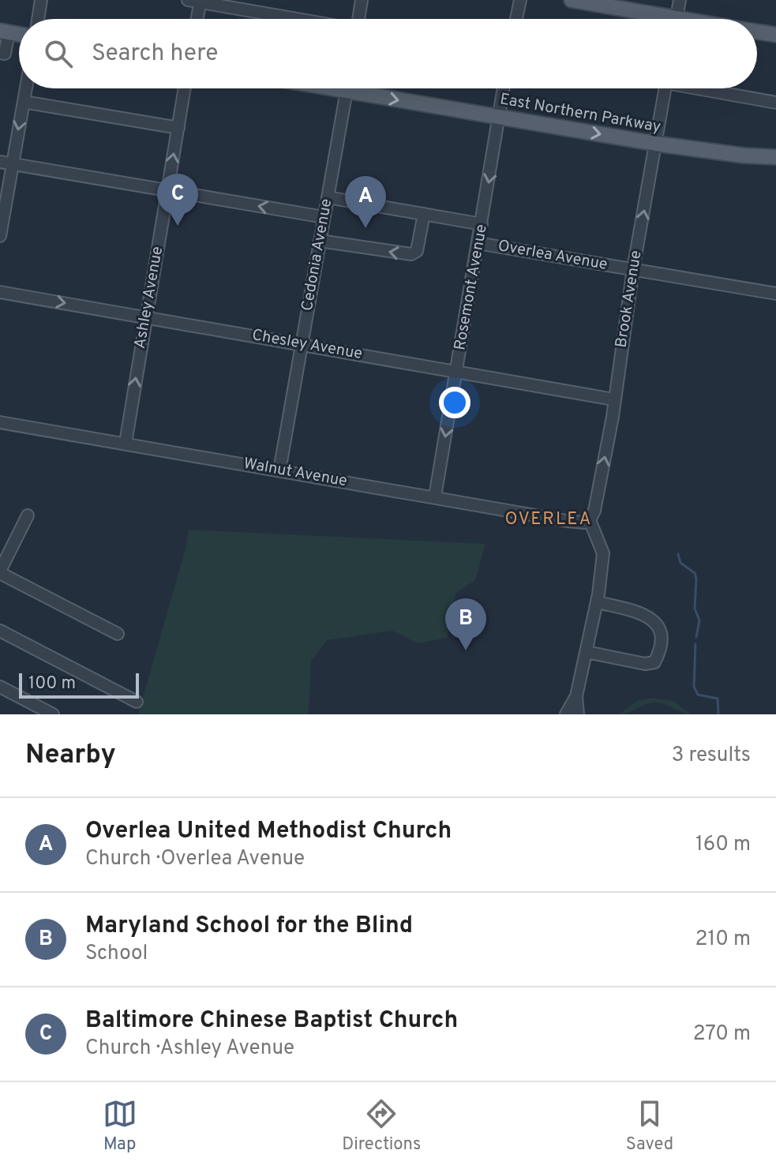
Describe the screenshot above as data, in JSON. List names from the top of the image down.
{
  "streets": {
    "main road": ["East Northern Parkway"],
    "street": [
      "Cedonia Avenue",
      "Overlea Avenue",
      "Rosemont Avenue",
      "Ashley Avenue",
      "Brook Avenue",
      "Chesley Avenue",
      "Walnut Avenue"
    ]
  },
  "crossings": [
    ["East Northern Parkway", "Rosemont Avenue"],
    ["East Northern Parkway", "Brook Avenue"],
    ["Cedonia Avenue", "Overlea Avenue"],
    ["Cedonia Avenue", "Chesley Avenue"],
    ["Cedonia Avenue", "Walnut Avenue"],
    ["Overlea Avenue", "Rosemont Avenue"],
    ["Overlea Avenue", "Brook Avenue"],
    ["Rosemont Avenue", "Chesley Avenue"],
    ["Rosemont Avenue", "Walnut Avenue"],
    ["Ashley Avenue", "Chesley Avenue"],
    ["Ashley Avenue", "Walnut Avenue"],
    ["Brook Avenue", "Chesley Avenue"],
    ["Brook Avenue", "Walnut Avenue"]
  ],
  "one_way": [
    "East Northern Parkway",
    "Rosemont Avenue",
    "Ashley Avenue",
    "Brook Avenue"
  ],
  "districts": ["OVERLEA"],
  "scale_bar": "100 m",
  "page": {
    "search": "Search here",
    "pins": ["C", "A", "B"],
    "scale": "100 m",
    "heading": ["Nearby", "3 results"],
    "list": [
      {
        "mark": "A",
        "name": "Overlea United Methodist Church",
        "note": "Church · Overlea Avenue",
        "value": "160 m"
      },
      {
        "mark": "B",
        "name": "Maryland School for the Blind",
        "note": "School",
        "value": "210 m"
      },
      {
        "mark": "C",
        "name": "Baltimore Chinese Baptist Church",
        "note": "Church · Ashley Avenue",
        "value": "270 m"
      }
    ],
    "nav": ["Map", "Directions", "Saved"]
  }
}
